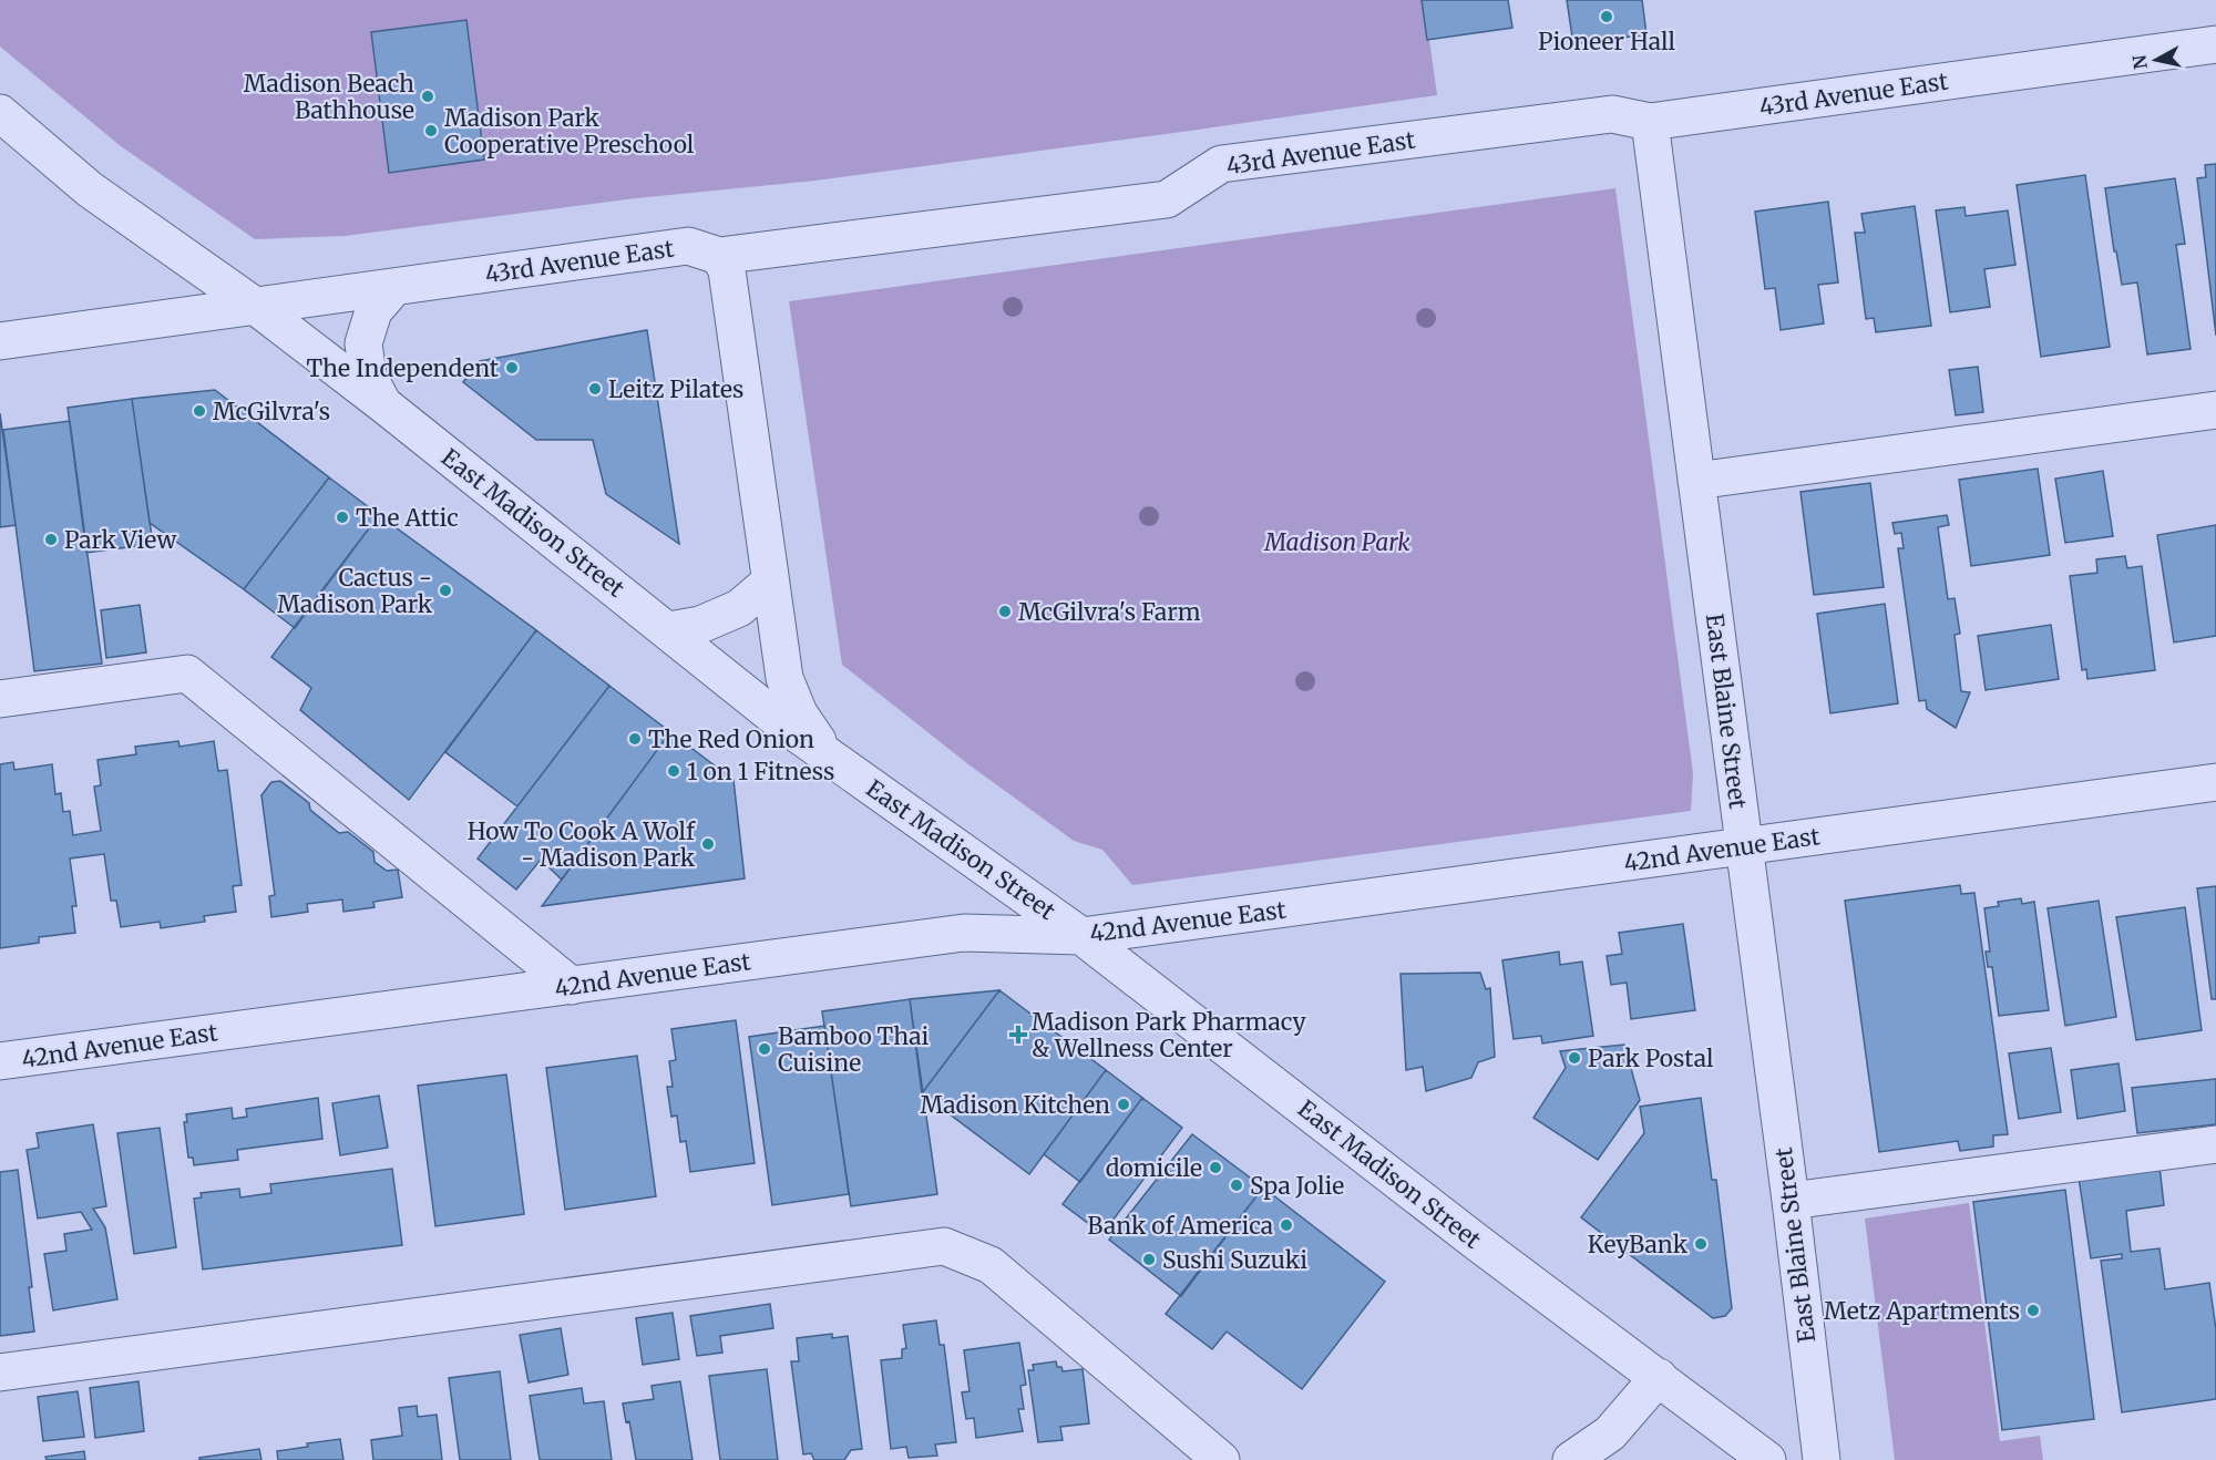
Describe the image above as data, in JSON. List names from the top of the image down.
{
  "streets": {
    "street": [
      "43rd Avenue East",
      "East Madison Street",
      "East Blaine Street",
      "42nd Avenue East"
    ]
  },
  "crossings": [
    ["43rd Avenue East", "East Madison Street"],
    ["43rd Avenue East", "East Blaine Street"],
    ["East Madison Street", "42nd Avenue East"],
    ["East Blaine Street", "42nd Avenue East"]
  ],
  "parks": ["Madison Park"],
  "places": {
    "other": [
      "Pioneer Hall",
      "Madison Beach Bathhouse",
      "Madison Park Cooperative Preschool",
      "The Independent",
      "Leitz Pilates",
      "McGilvra's",
      "The Attic",
      "Park View",
      "Cactus - Madison Park",
      "McGilvra's Farm",
      "The Red Onion",
      "1 on 1 Fitness",
      "How To Cook A Wolf - Madison Park",
      "Bamboo Thai Cuisine",
      "Park Postal",
      "Madison Kitchen",
      "domicile",
      "Spa Jolie",
      "Bank of America",
      "KeyBank",
      "Sushi Suzuki",
      "Metz Apartments"
    ],
    "health": ["Madison Park Pharmacy & Wellness Center"]
  },
  "north": "left"
}
